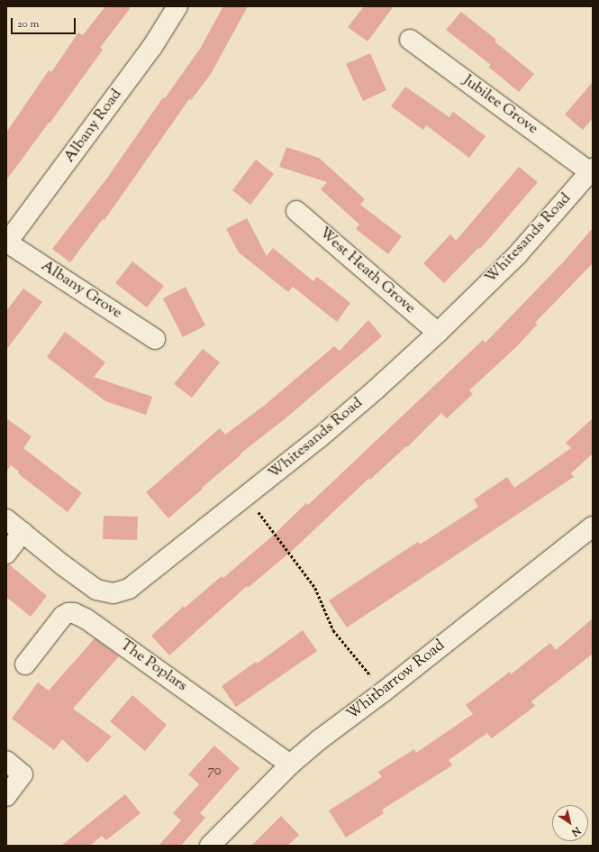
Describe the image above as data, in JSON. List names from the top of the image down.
{
  "streets": {
    "street": [
      "Jubilee Grove",
      "Albany Road",
      "Whitesands Road",
      "West Heath Grove",
      "Albany Grove",
      "The Poplars",
      "Whitbarrow Road"
    ]
  },
  "crossings": [
    ["Jubilee Grove", "Whitesands Road"],
    ["Albany Road", "Albany Grove"],
    ["Whitesands Road", "West Heath Grove"],
    ["The Poplars", "Whitbarrow Road"]
  ],
  "house_numbers": ["70"],
  "scale_bar": "20 m",
  "north": "bottom right"
}
